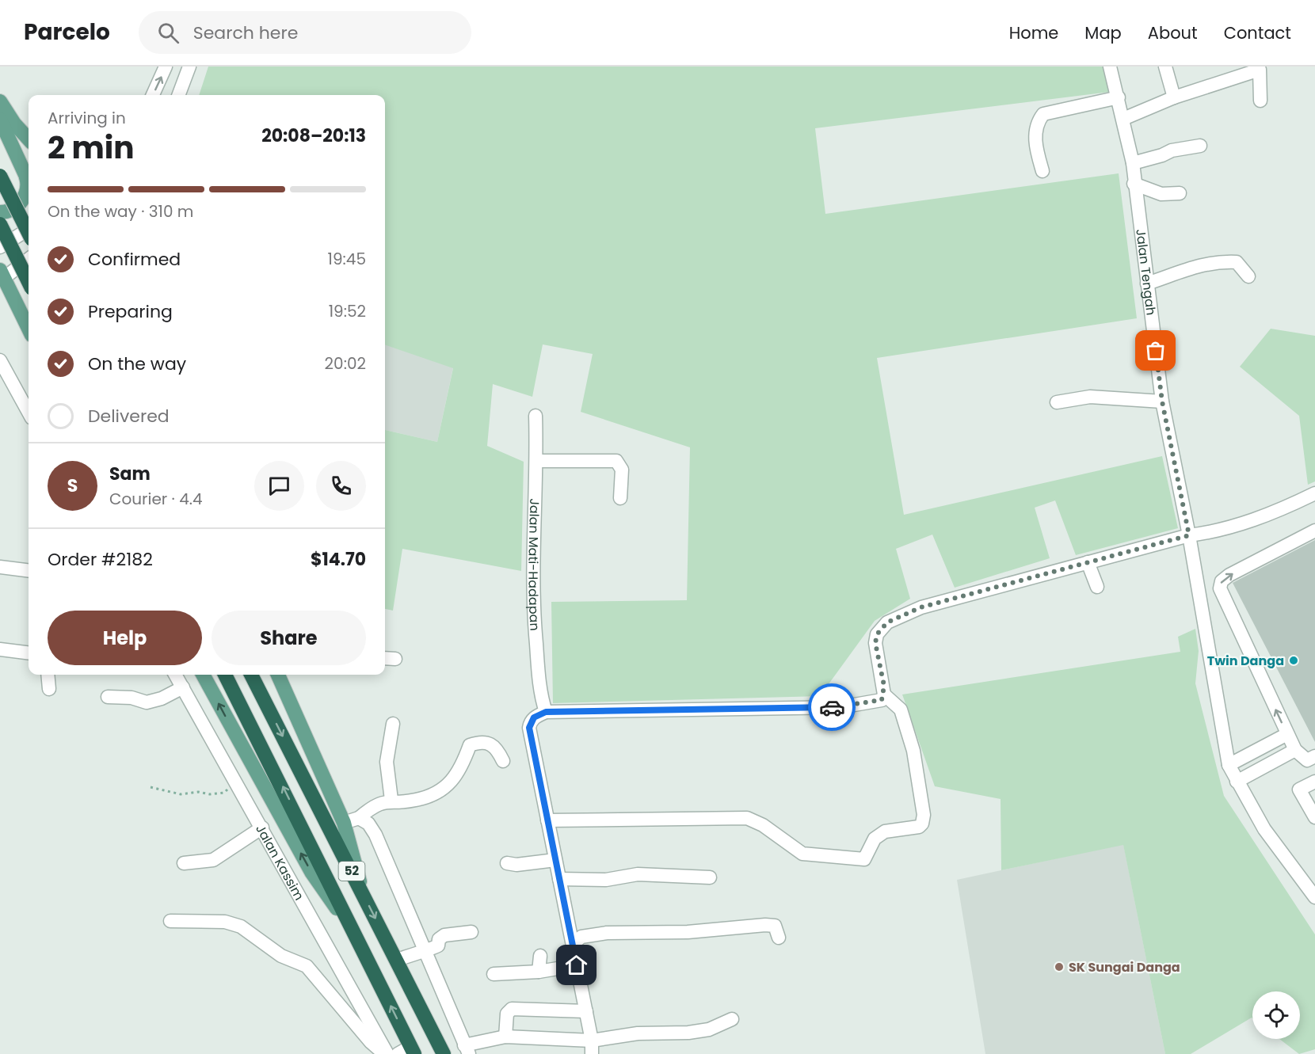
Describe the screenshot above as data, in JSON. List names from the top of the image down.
{
  "streets": {
    "highway": ["52"],
    "street": ["Jalan Tengah", "Jalan Mati-Hadapan", "Jalan Kassim"]
  },
  "places": ["Twin Danga", "SK Sungai Danga"],
  "page": {
    "header": "Parcelo",
    "search": "Search here",
    "nav": [
      "Home",
      "Map",
      "About",
      "Contact"
    ],
    "heading": ["2 min", "Arriving in", "20:08–20:13"],
    "panel": [
      "Sam",
      "Courier · 4.4",
      "Order #2182",
      "$14.70"
    ],
    "bar": "On the way · 310 m",
    "list": [
      ["Confirmed", "19:45"],
      ["Preparing", "19:52"],
      ["On the way", "20:02"],
      "Delivered"
    ],
    "round": "S",
    "buttons": ["Help", "Share"]
  }
}
